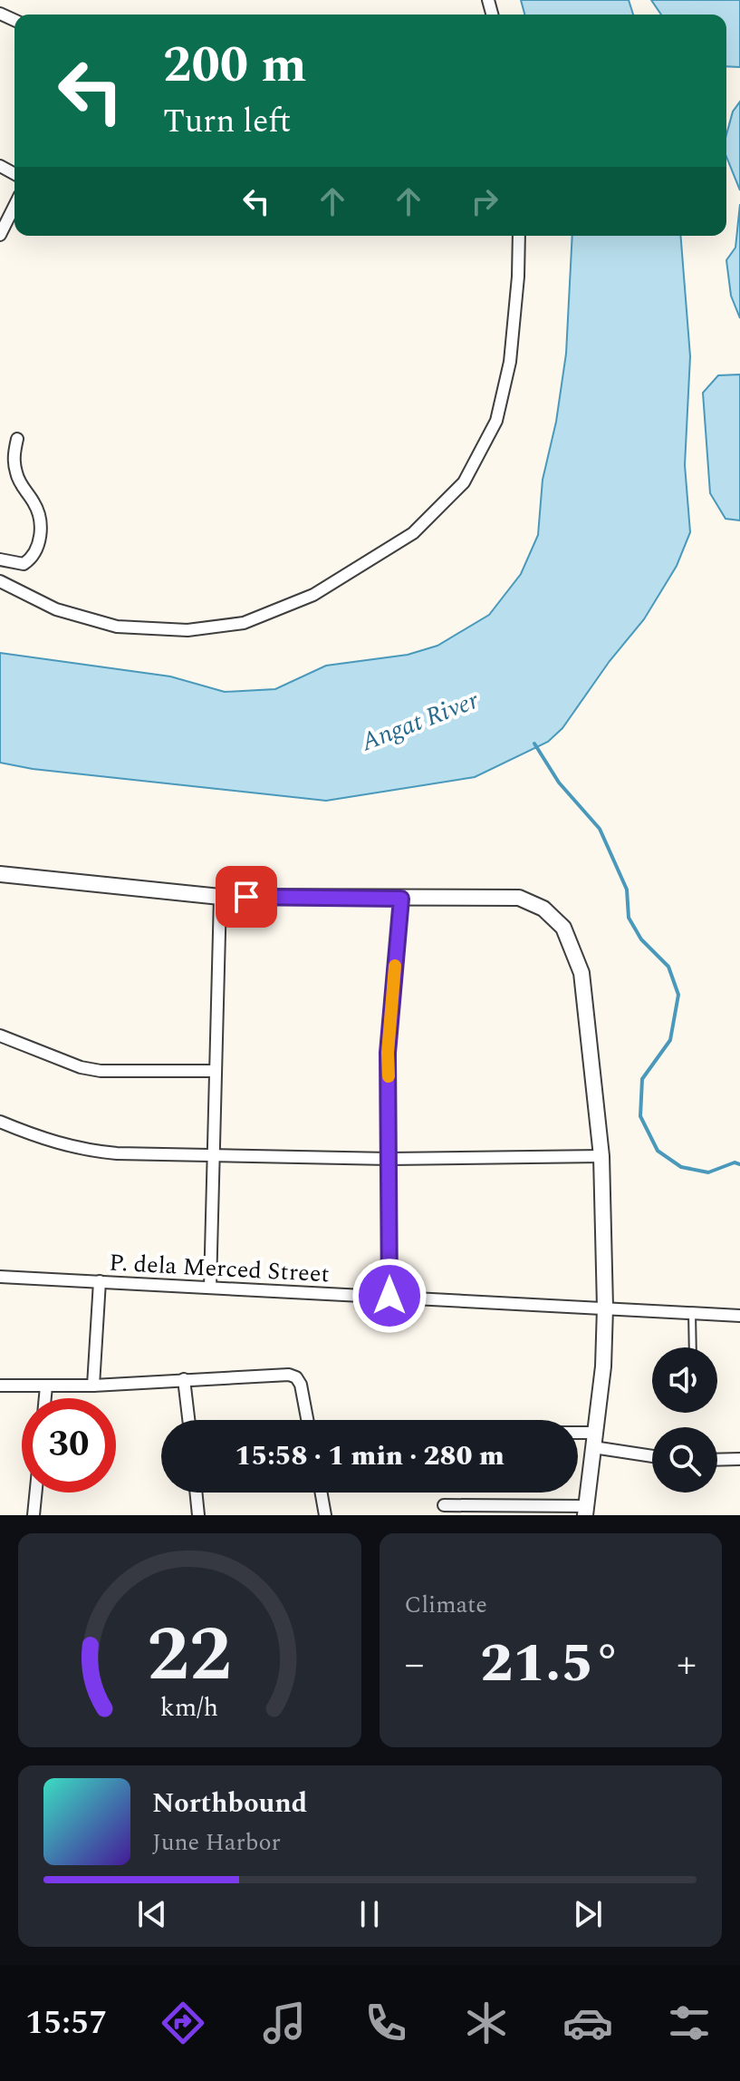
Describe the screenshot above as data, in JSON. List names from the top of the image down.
{
  "streets": {
    "street": ["P. dela Merced Street"]
  },
  "water": ["Angat River"],
  "page": {
    "turn": ["200 m", "Turn left"],
    "limit": "30",
    "trip": "15:58 · 1 min · 280 m",
    "tile": "Climate",
    "heat": ["−", "21.5°", "+"],
    "song": ["Northbound", "June Harbor"],
    "tabs": "15:57",
    "gauge": ["22", "km/h"]
  }
}
